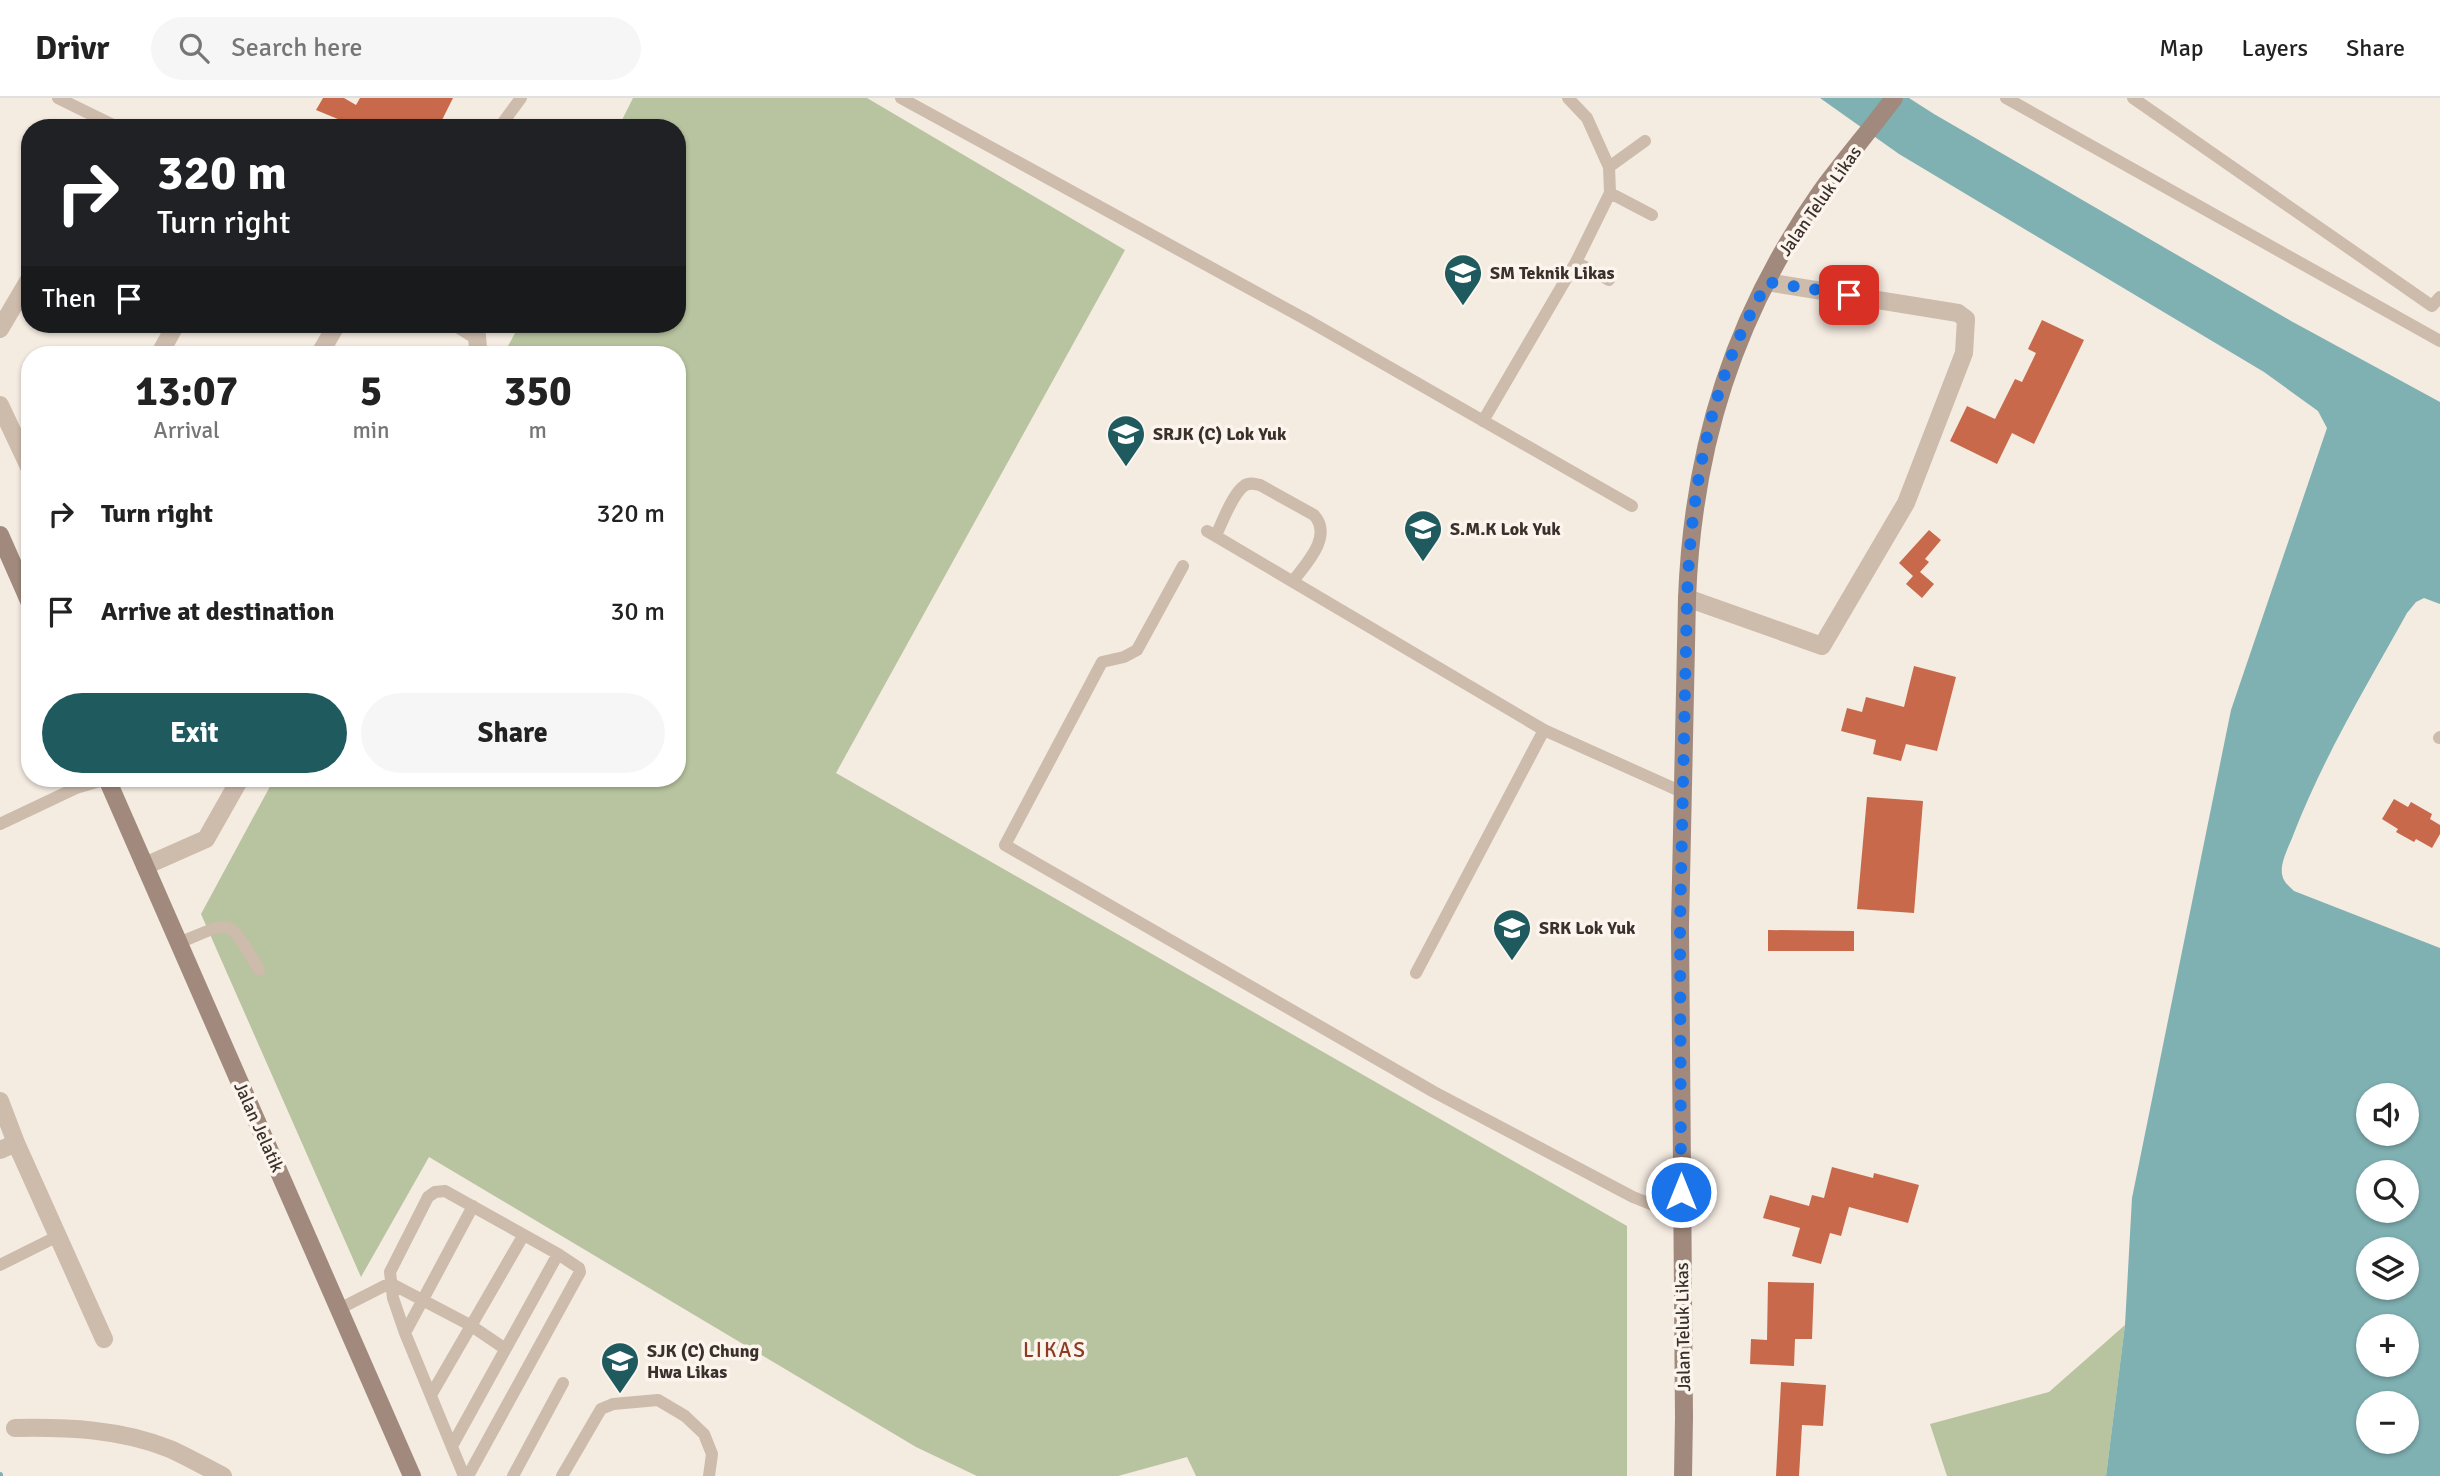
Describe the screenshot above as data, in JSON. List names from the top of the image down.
{
  "streets": {
    "street": ["Jalan Teluk Likas", "Jalan Jelatik"]
  },
  "districts": ["LIKAS"],
  "places": {
    "school or university": [
      "SM Teknik Likas",
      "SRJK (C) Lok Yuk",
      "S.M.K Lok Yuk",
      "SRK Lok Yuk",
      "SJK (C) Chung Hwa Likas"
    ]
  },
  "page": {
    "header": "Drivr",
    "search": "Search here",
    "nav": ["Map", "Layers", "Share"],
    "turn": ["320 m", "Turn right"],
    "then": "Then",
    "eta": [
      "13:07",
      "Arrival",
      "5",
      "min",
      "350",
      "m"
    ],
    "list": [
      {
        "name": "Turn right",
        "value": "320 m"
      },
      {
        "name": "Arrive at destination",
        "value": "30 m"
      }
    ],
    "buttons": ["Exit", "Share"],
    "map_buttons": ["+", "−"]
  }
}
